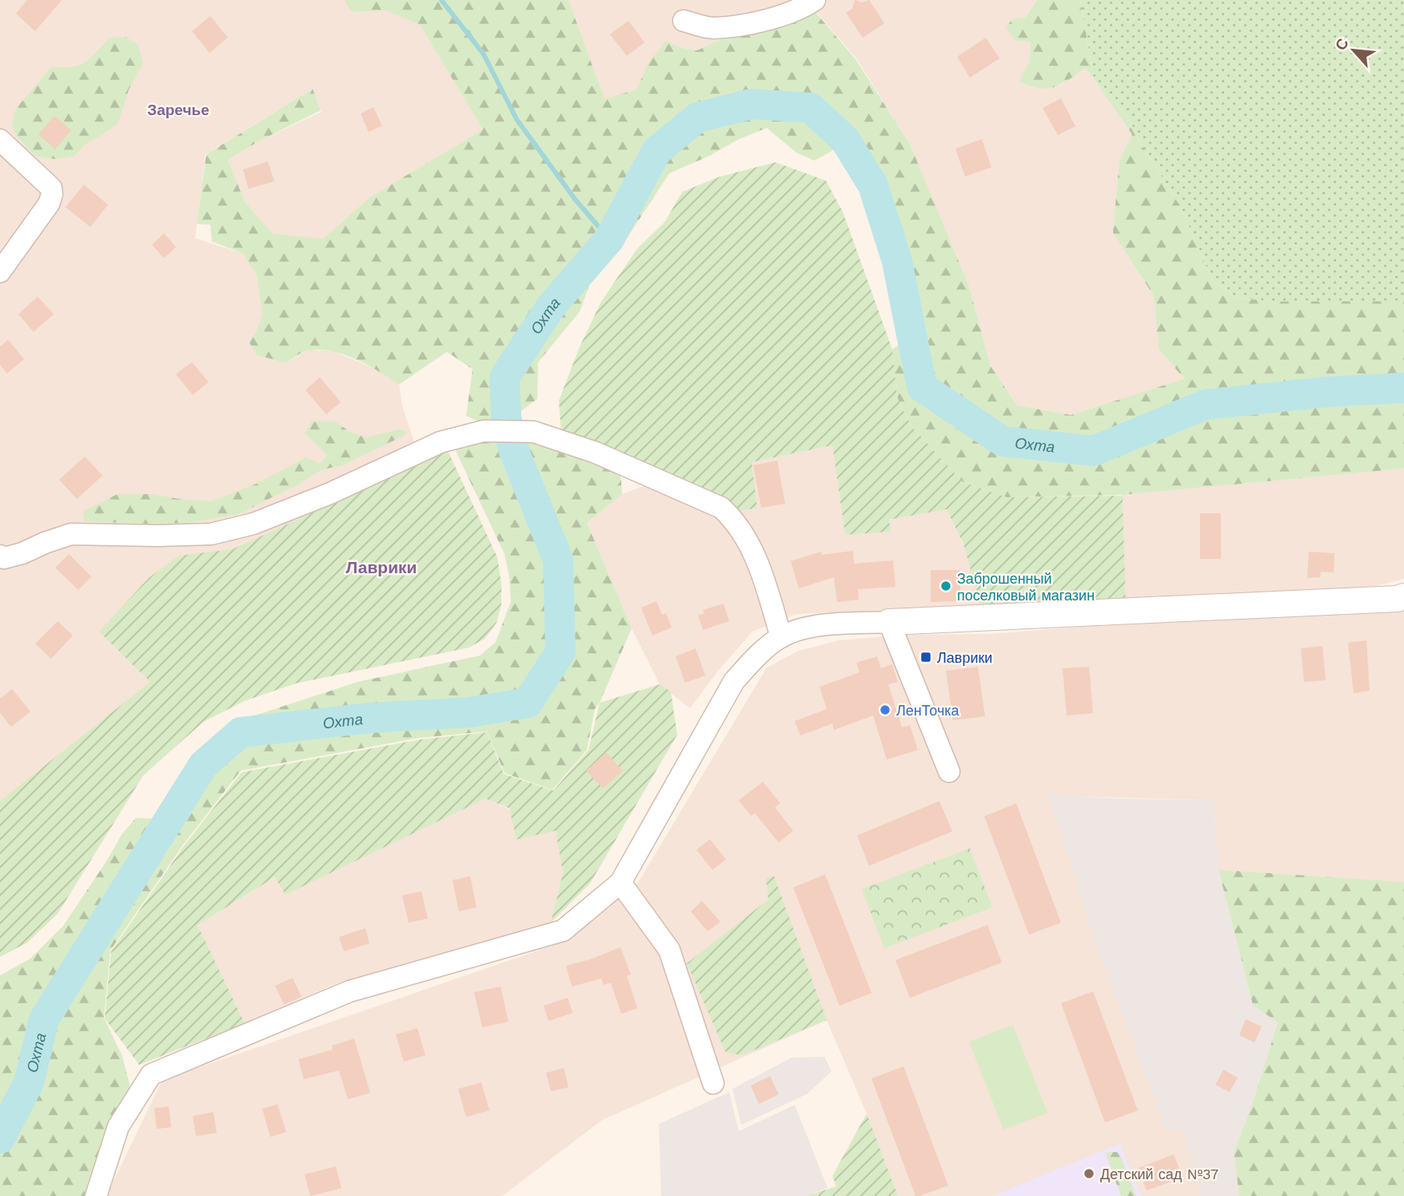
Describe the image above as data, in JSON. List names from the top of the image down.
{
  "districts": ["Заречье", "Лаврики"],
  "water": ["Охта"],
  "places": {
    "other": ["Заброшенный поселковый магазин", "ЛенТочка", "Детский сад №37"],
    "transit": ["Лаврики"]
  },
  "north": "top left"
}
